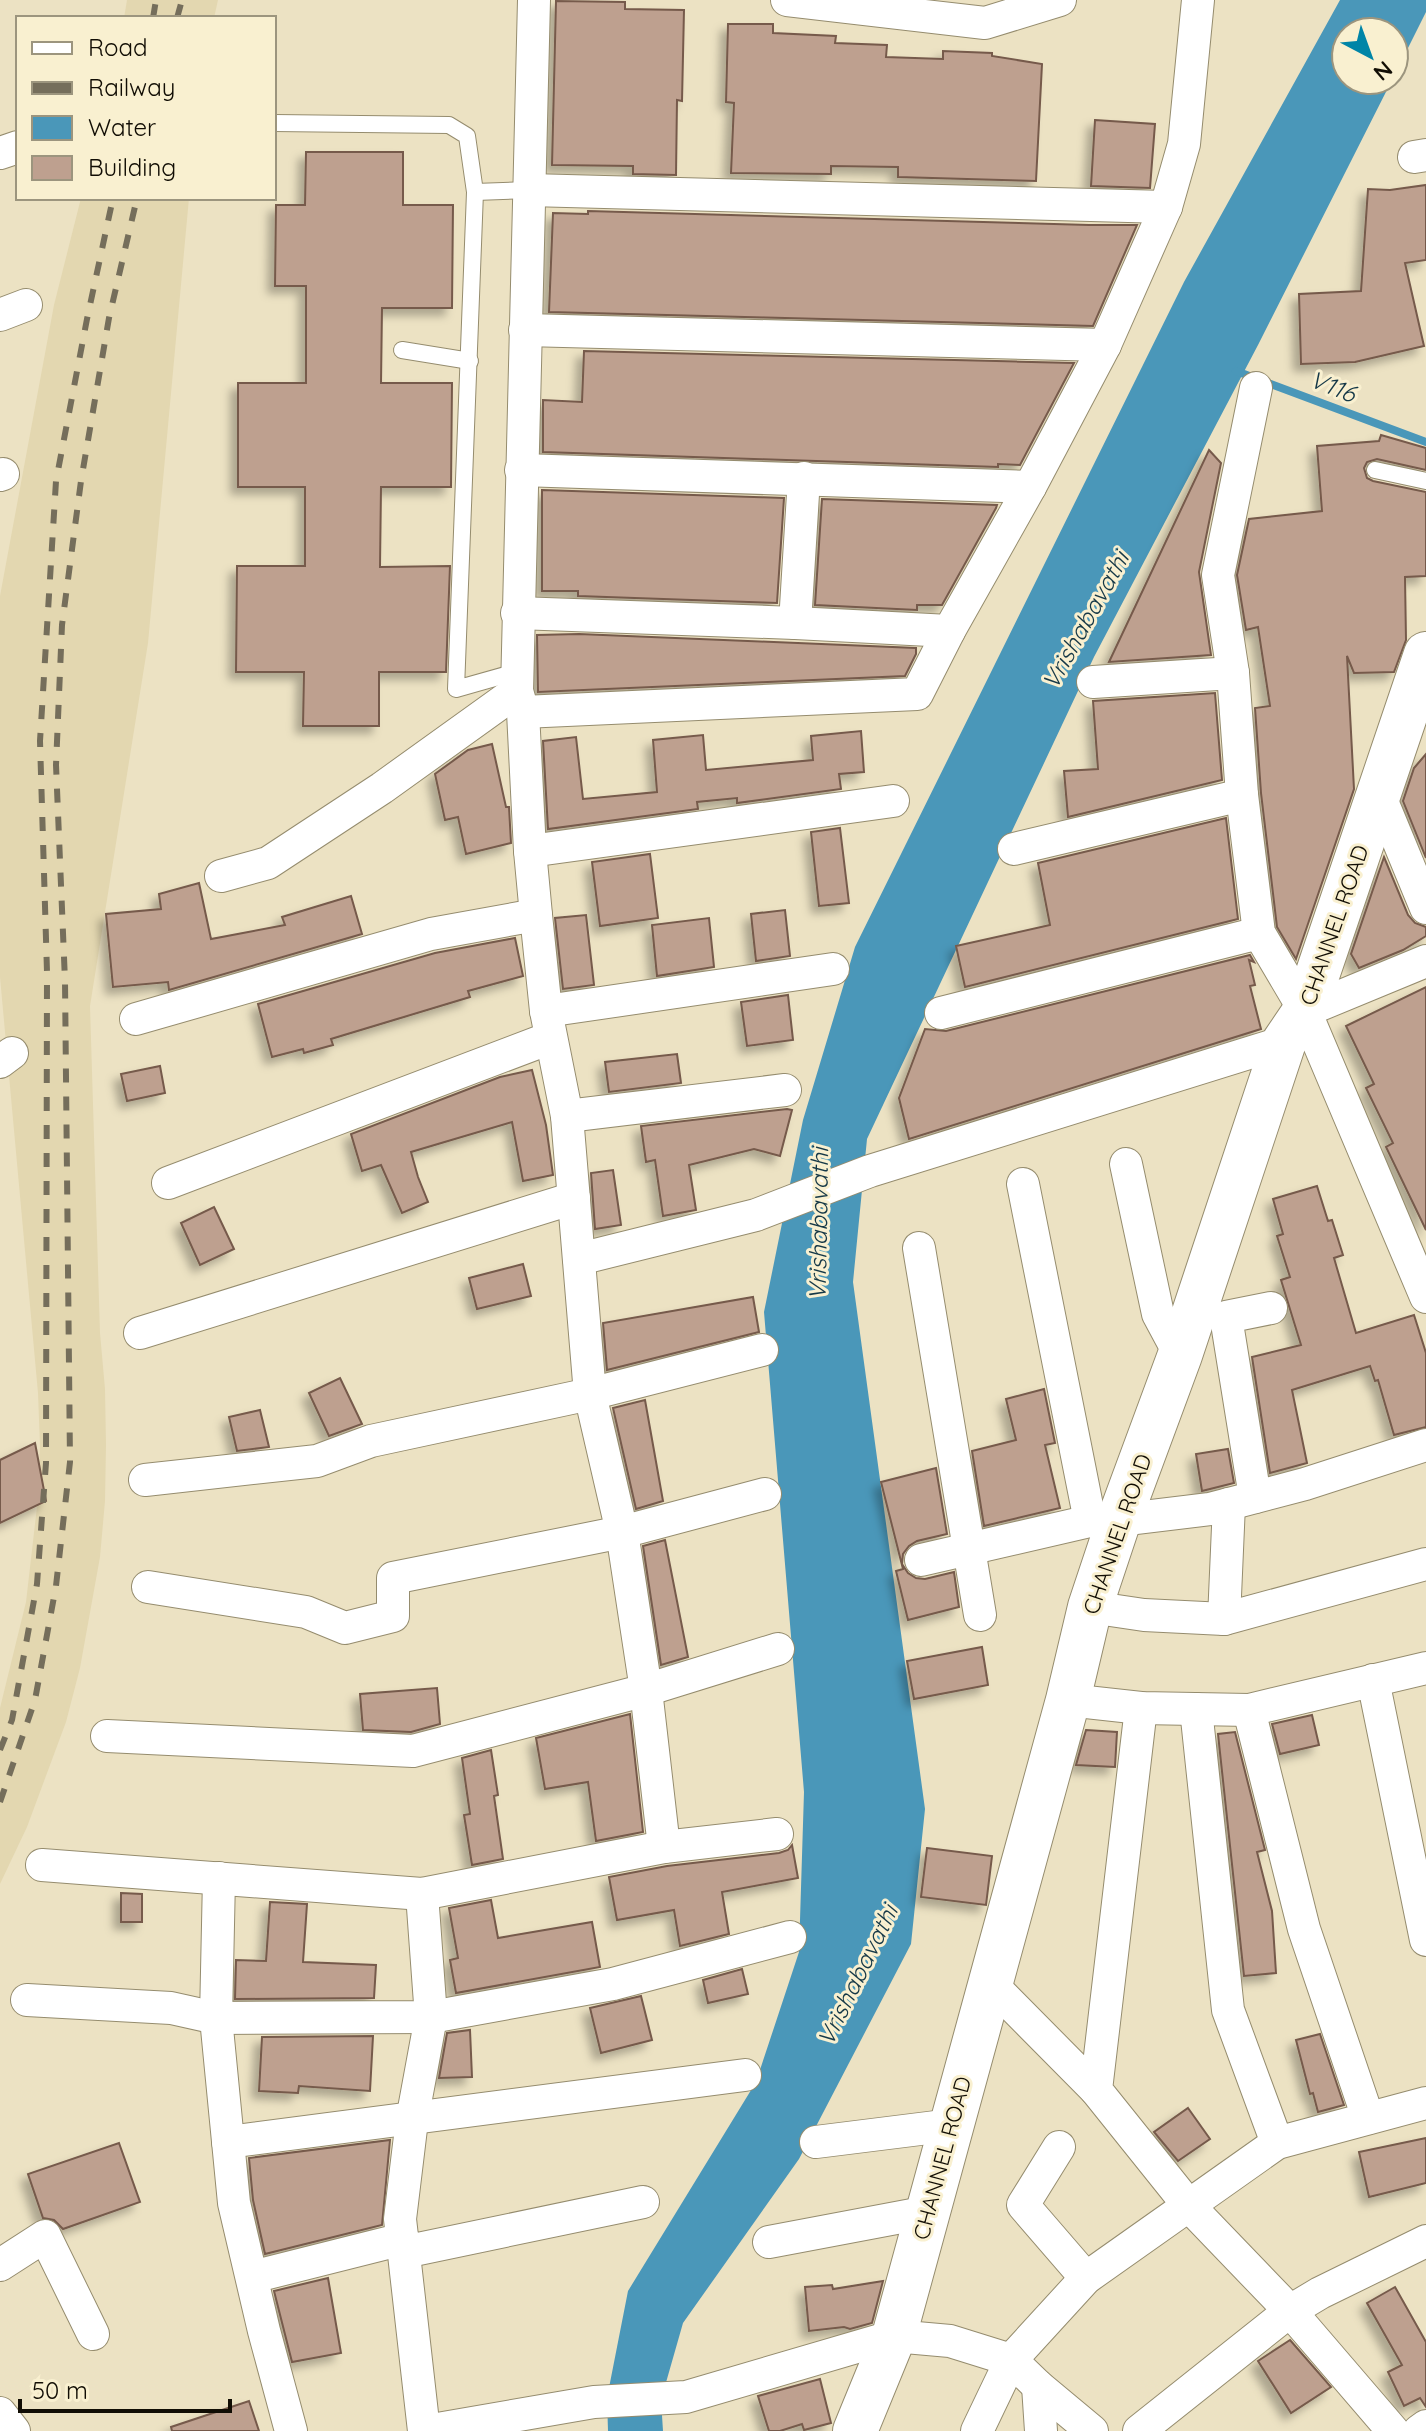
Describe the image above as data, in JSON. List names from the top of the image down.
{
  "streets": {
    "street": ["CHANNEL ROAD"]
  },
  "water": ["V116", "Vrishabavathi"],
  "legend": [
    "Road",
    "Railway",
    "Water",
    "Building"
  ],
  "scale_bar": "50 m",
  "north": "bottom right"
}
